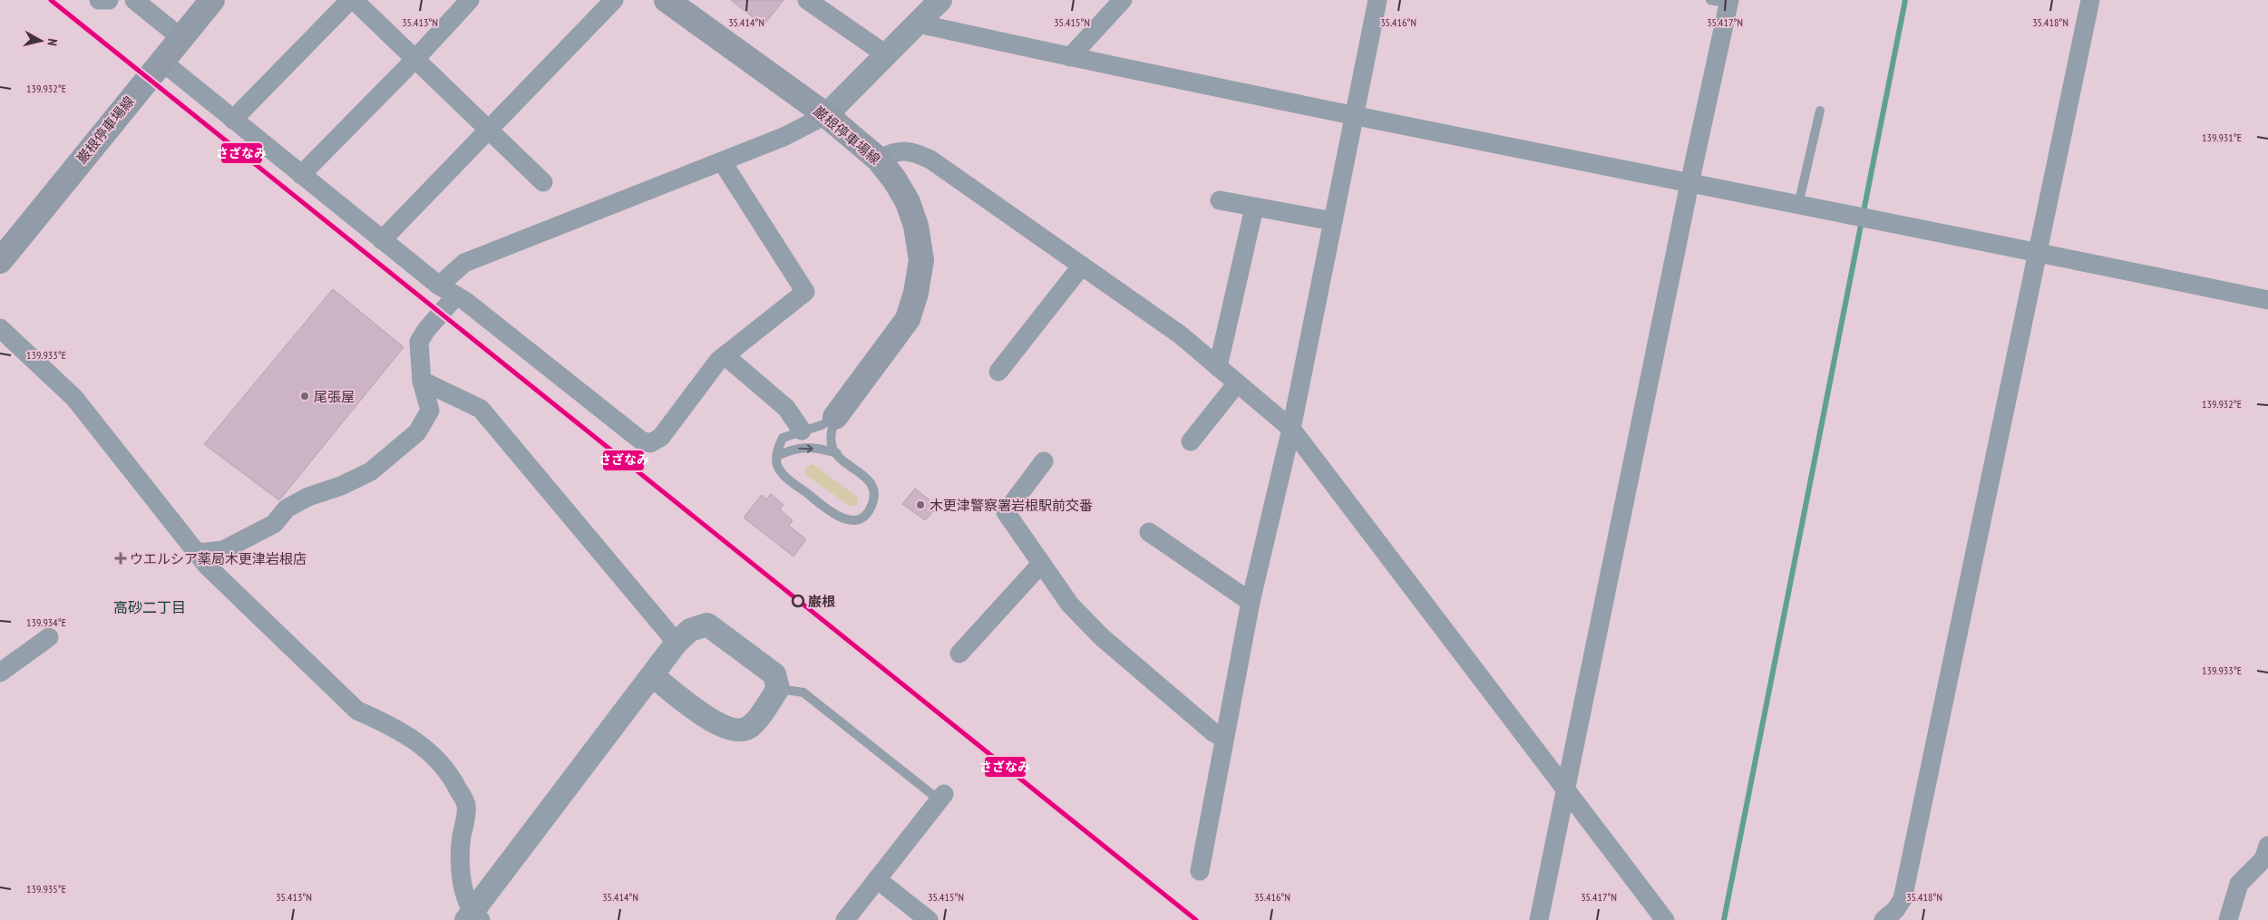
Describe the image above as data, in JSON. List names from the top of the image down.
{
  "streets": {
    "main road": ["巌根停車場線"]
  },
  "districts": ["高砂二丁目"],
  "places": {
    "other": ["尾張屋", "木更津警察署岩根駅前交番", "巌根"],
    "health": ["ウエルシア薬局木更津岩根店"]
  },
  "lines": ["transit line さざなみ"],
  "north": "right",
  "coordinates": [
    "35.413°N",
    "35.414°N",
    "35.415°N",
    "35.416°N",
    "35.417°N",
    "35.418°N",
    "139.932°E",
    "139.931°E",
    "139.933°E",
    "139.934°E",
    "139.935°E"
  ]
}
